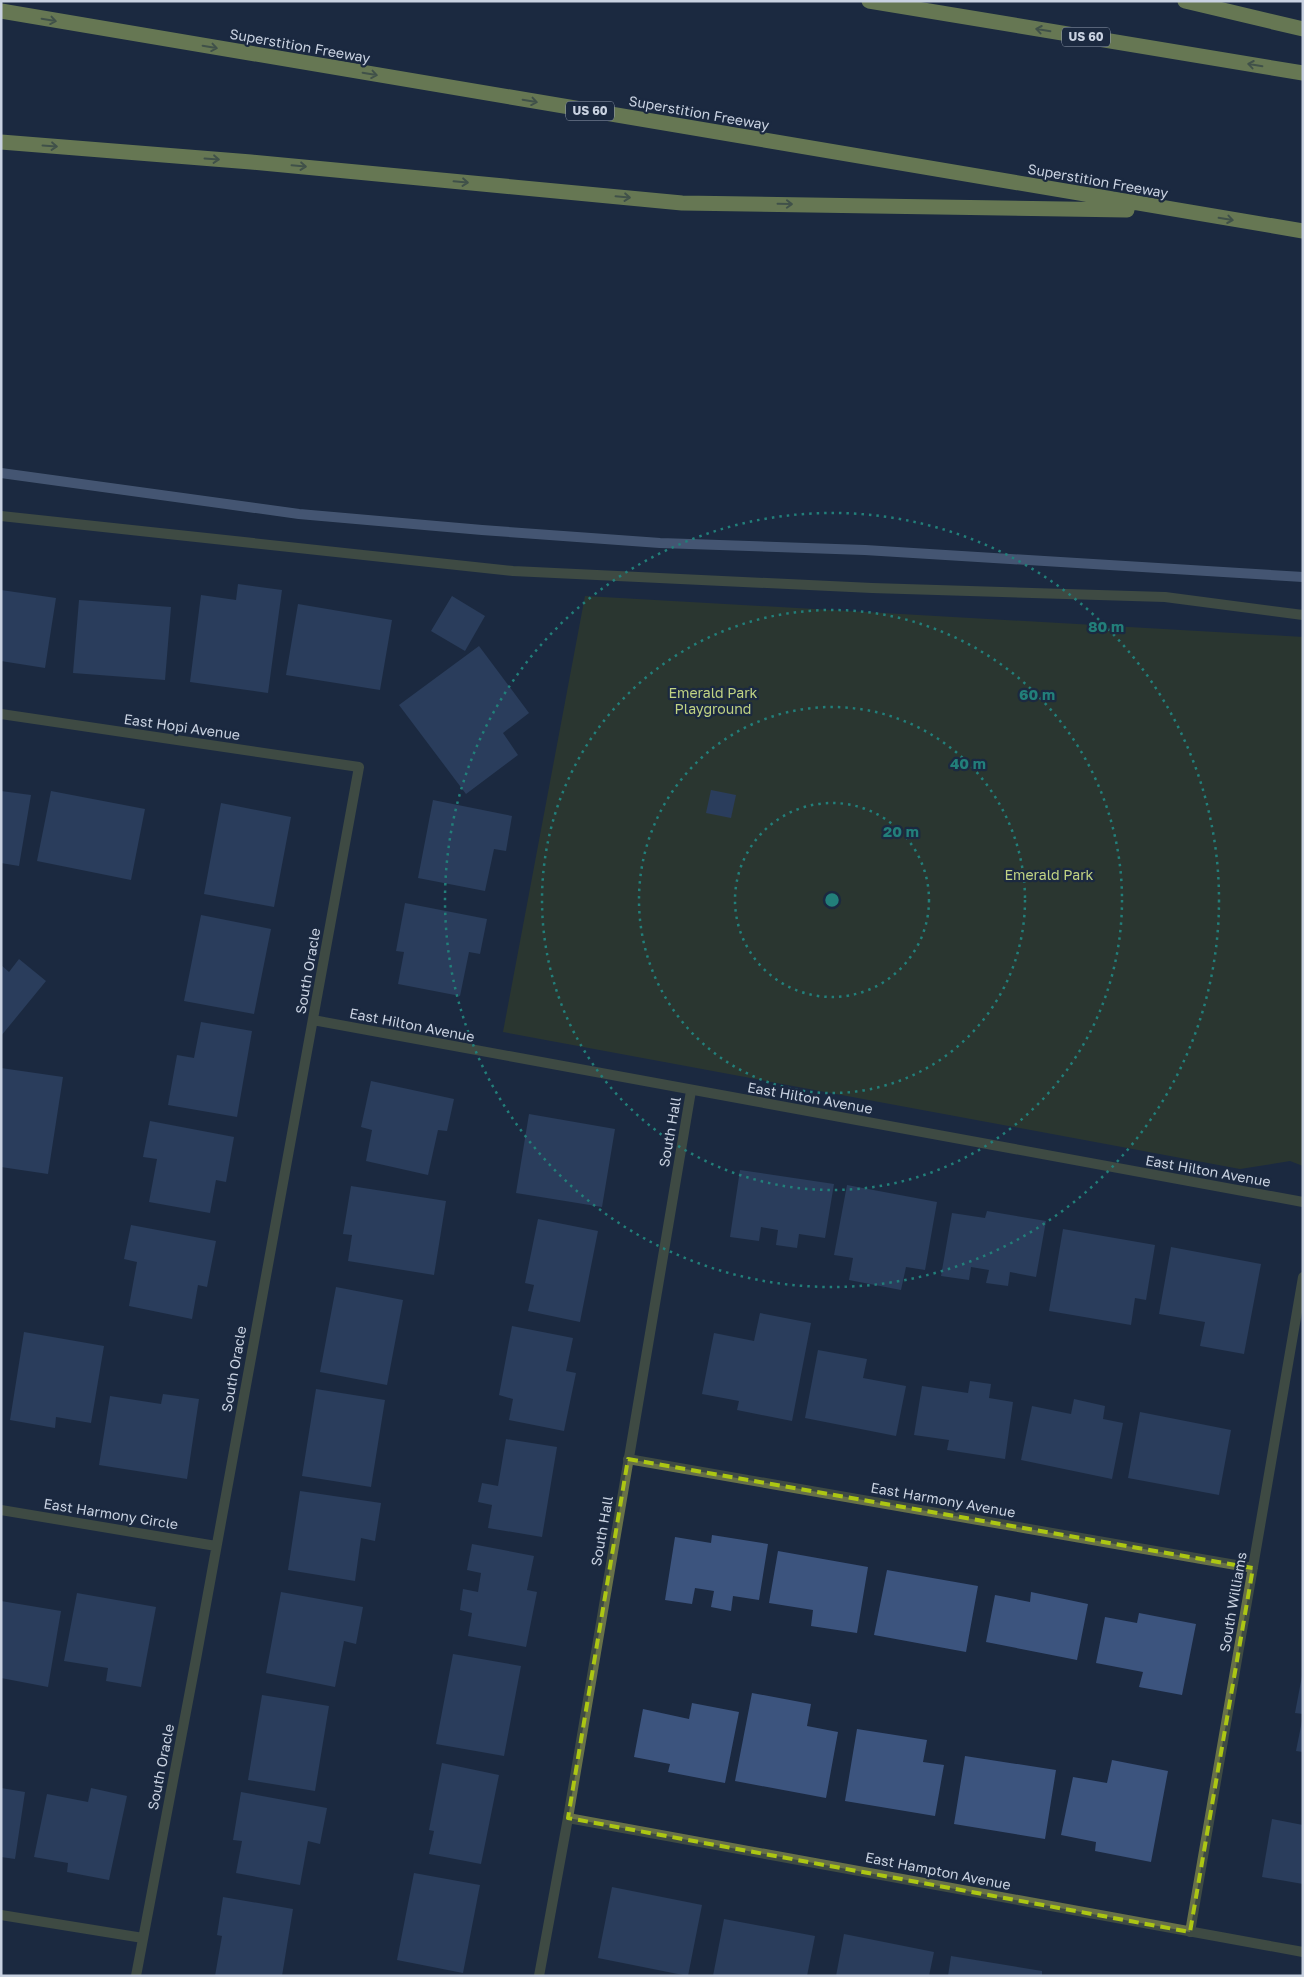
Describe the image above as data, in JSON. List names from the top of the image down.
{
  "streets": {
    "highway": ["US 60", "Superstition Freeway"],
    "street": [
      "East Hopi Avenue",
      "South Oracle",
      "East Hilton Avenue",
      "South Hall",
      "East Harmony Avenue",
      "East Harmony Circle",
      "South Williams",
      "East Hampton Avenue"
    ]
  },
  "crossings": [
    ["East Hopi Avenue", "South Oracle"],
    ["South Oracle", "East Hilton Avenue"],
    ["South Oracle", "East Harmony Circle"],
    ["East Hilton Avenue", "South Hall"],
    ["South Hall", "East Harmony Avenue"],
    ["South Hall", "East Hampton Avenue"],
    ["East Harmony Avenue", "South Williams"],
    ["South Williams", "East Hampton Avenue"]
  ],
  "parks": ["Emerald Park Playground", "Emerald Park"],
  "rings": [
    "80 m",
    "60 m",
    "40 m",
    "20 m"
  ]
}
